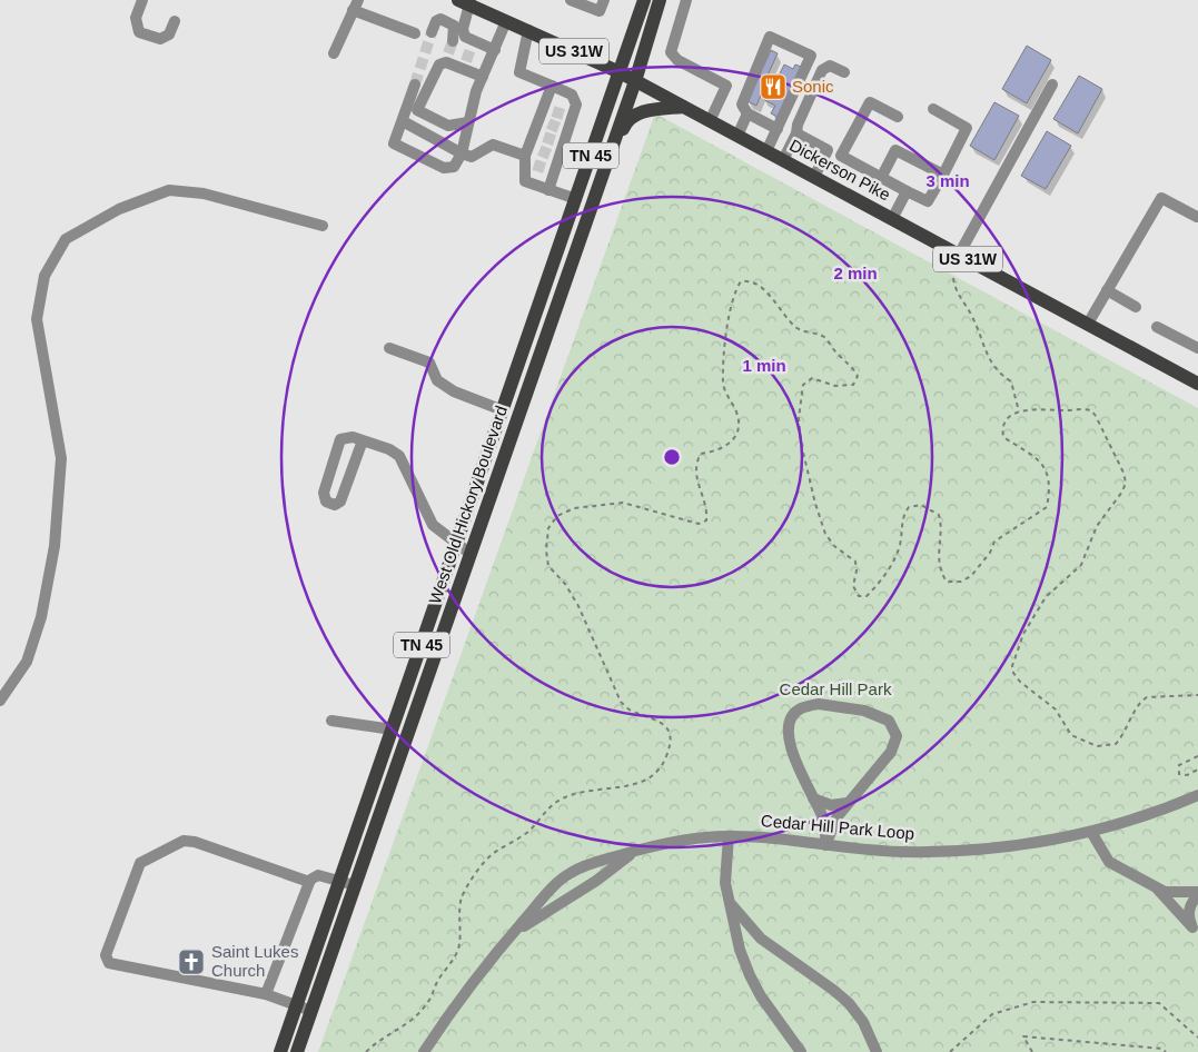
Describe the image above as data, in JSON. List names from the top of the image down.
{
  "streets": {
    "main road": [
      "US 31W",
      "TN 45",
      "Dickerson Pike",
      "West Old Hickory Boulevard"
    ],
    "street": ["Cedar Hill Park Loop"]
  },
  "crossings": [
    ["Dickerson Pike", "West Old Hickory Boulevard"]
  ],
  "parks": ["Cedar Hill Park"],
  "places": {
    "restaurant": ["Sonic"],
    "church": ["Saint Lukes Church"]
  },
  "rings": ["3 min", "2 min", "1 min"]
}
